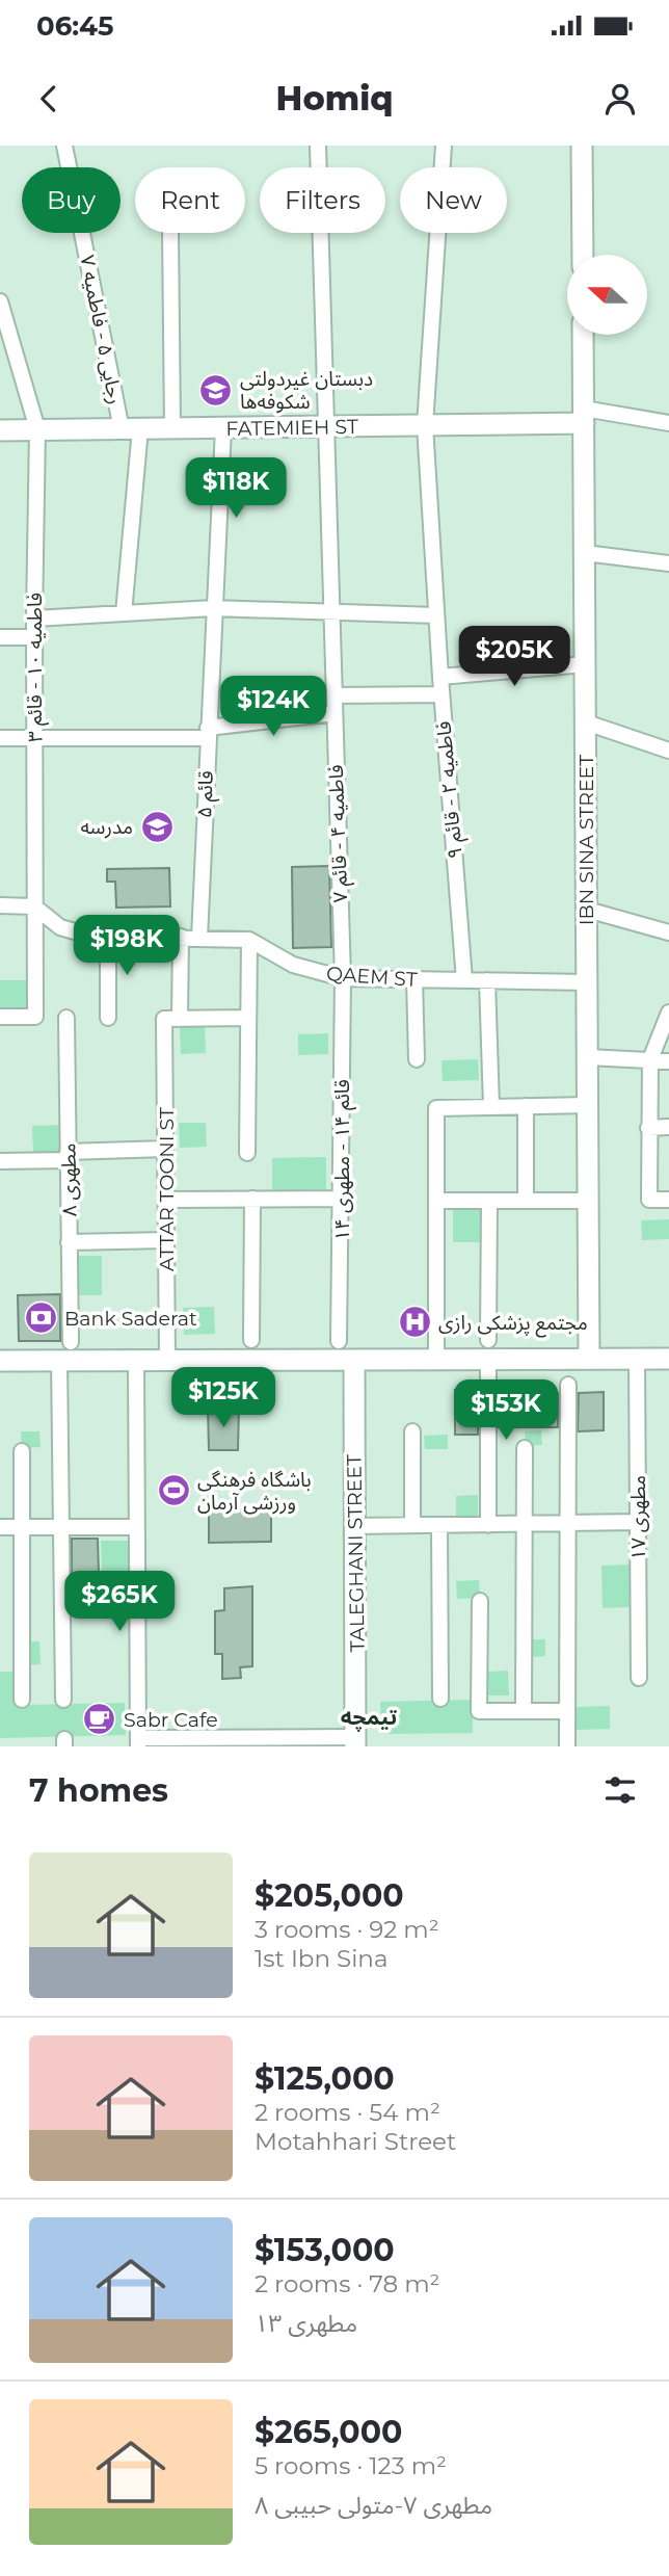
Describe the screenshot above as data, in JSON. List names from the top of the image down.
{
  "streets": {
    "street": [
      "رجایی ۵ - فاطمیه ۷",
      "FATEMIEH ST",
      "فاطمیه ۱۰ - قائم ۳",
      "فاطمیه ۲ - قائم ۹",
      "قائم ۵",
      "فاطمیه ۴ - قائم ۷",
      "IBN SINA STREET",
      "QAEM ST",
      "قائم ۱۴ - مطهری ۱۴",
      "مطهری ۸",
      "ATTAR TOONI ST",
      "مطهری ۱۷",
      "TALEGHANI STREET"
    ]
  },
  "crossings": [
    ["رجایی ۵ - فاطمیه ۷", "FATEMIEH ST"],
    ["FATEMIEH ST", "فاطمیه ۱۰ - قائم ۳"],
    ["FATEMIEH ST", "فاطمیه ۲ - قائم ۹"],
    ["FATEMIEH ST", "قائم ۵"],
    ["FATEMIEH ST", "فاطمیه ۴ - قائم ۷"],
    ["FATEMIEH ST", "IBN SINA STREET"],
    ["فاطمیه ۱۰ - قائم ۳", "QAEM ST"],
    ["فاطمیه ۲ - قائم ۹", "QAEM ST"],
    ["قائم ۵", "QAEM ST"],
    ["فاطمیه ۴ - قائم ۷", "QAEM ST"],
    ["فاطمیه ۴ - قائم ۷", "قائم ۱۴ - مطهری ۱۴"],
    ["IBN SINA STREET", "QAEM ST"],
    ["QAEM ST", "قائم ۱۴ - مطهری ۱۴"],
    ["QAEM ST", "ATTAR TOONI ST"]
  ],
  "districts": ["تیمچه"],
  "places": {
    "school or university": ["دبستان غیردولتی شکوفه‌ها", "مدرسه"],
    "bank": ["Bank Saderat"],
    "hospital": ["مجتمع پزشکی رازی"],
    "sports": ["باشگاه فرهنگی ورزشی آرمان"],
    "cafe": ["Sabr Cafe"]
  },
  "north": "left",
  "page": {
    "status": "06:45",
    "header": "Homiq",
    "chip": [
      "Buy",
      "Rent",
      "Filters",
      "New"
    ],
    "price": [
      "$118K",
      "$205K",
      "$124K",
      "$198K",
      "$125K",
      "$153K",
      "$265K"
    ],
    "heading": "7 homes",
    "list": [
      {
        "name": "$205,000",
        "note": "3 rooms · 92 m² · 1st Ibn Sina"
      },
      {
        "name": "$125,000",
        "note": "2 rooms · 54 m² · Motahhari Street"
      },
      {
        "name": "$153,000",
        "note": "2 rooms · 78 m² · مطهری ۱۳"
      },
      {
        "name": "$265,000",
        "note": "5 rooms · 123 m² · مطهری ۷-متولی حبیبی ۸"
      }
    ]
  }
}
